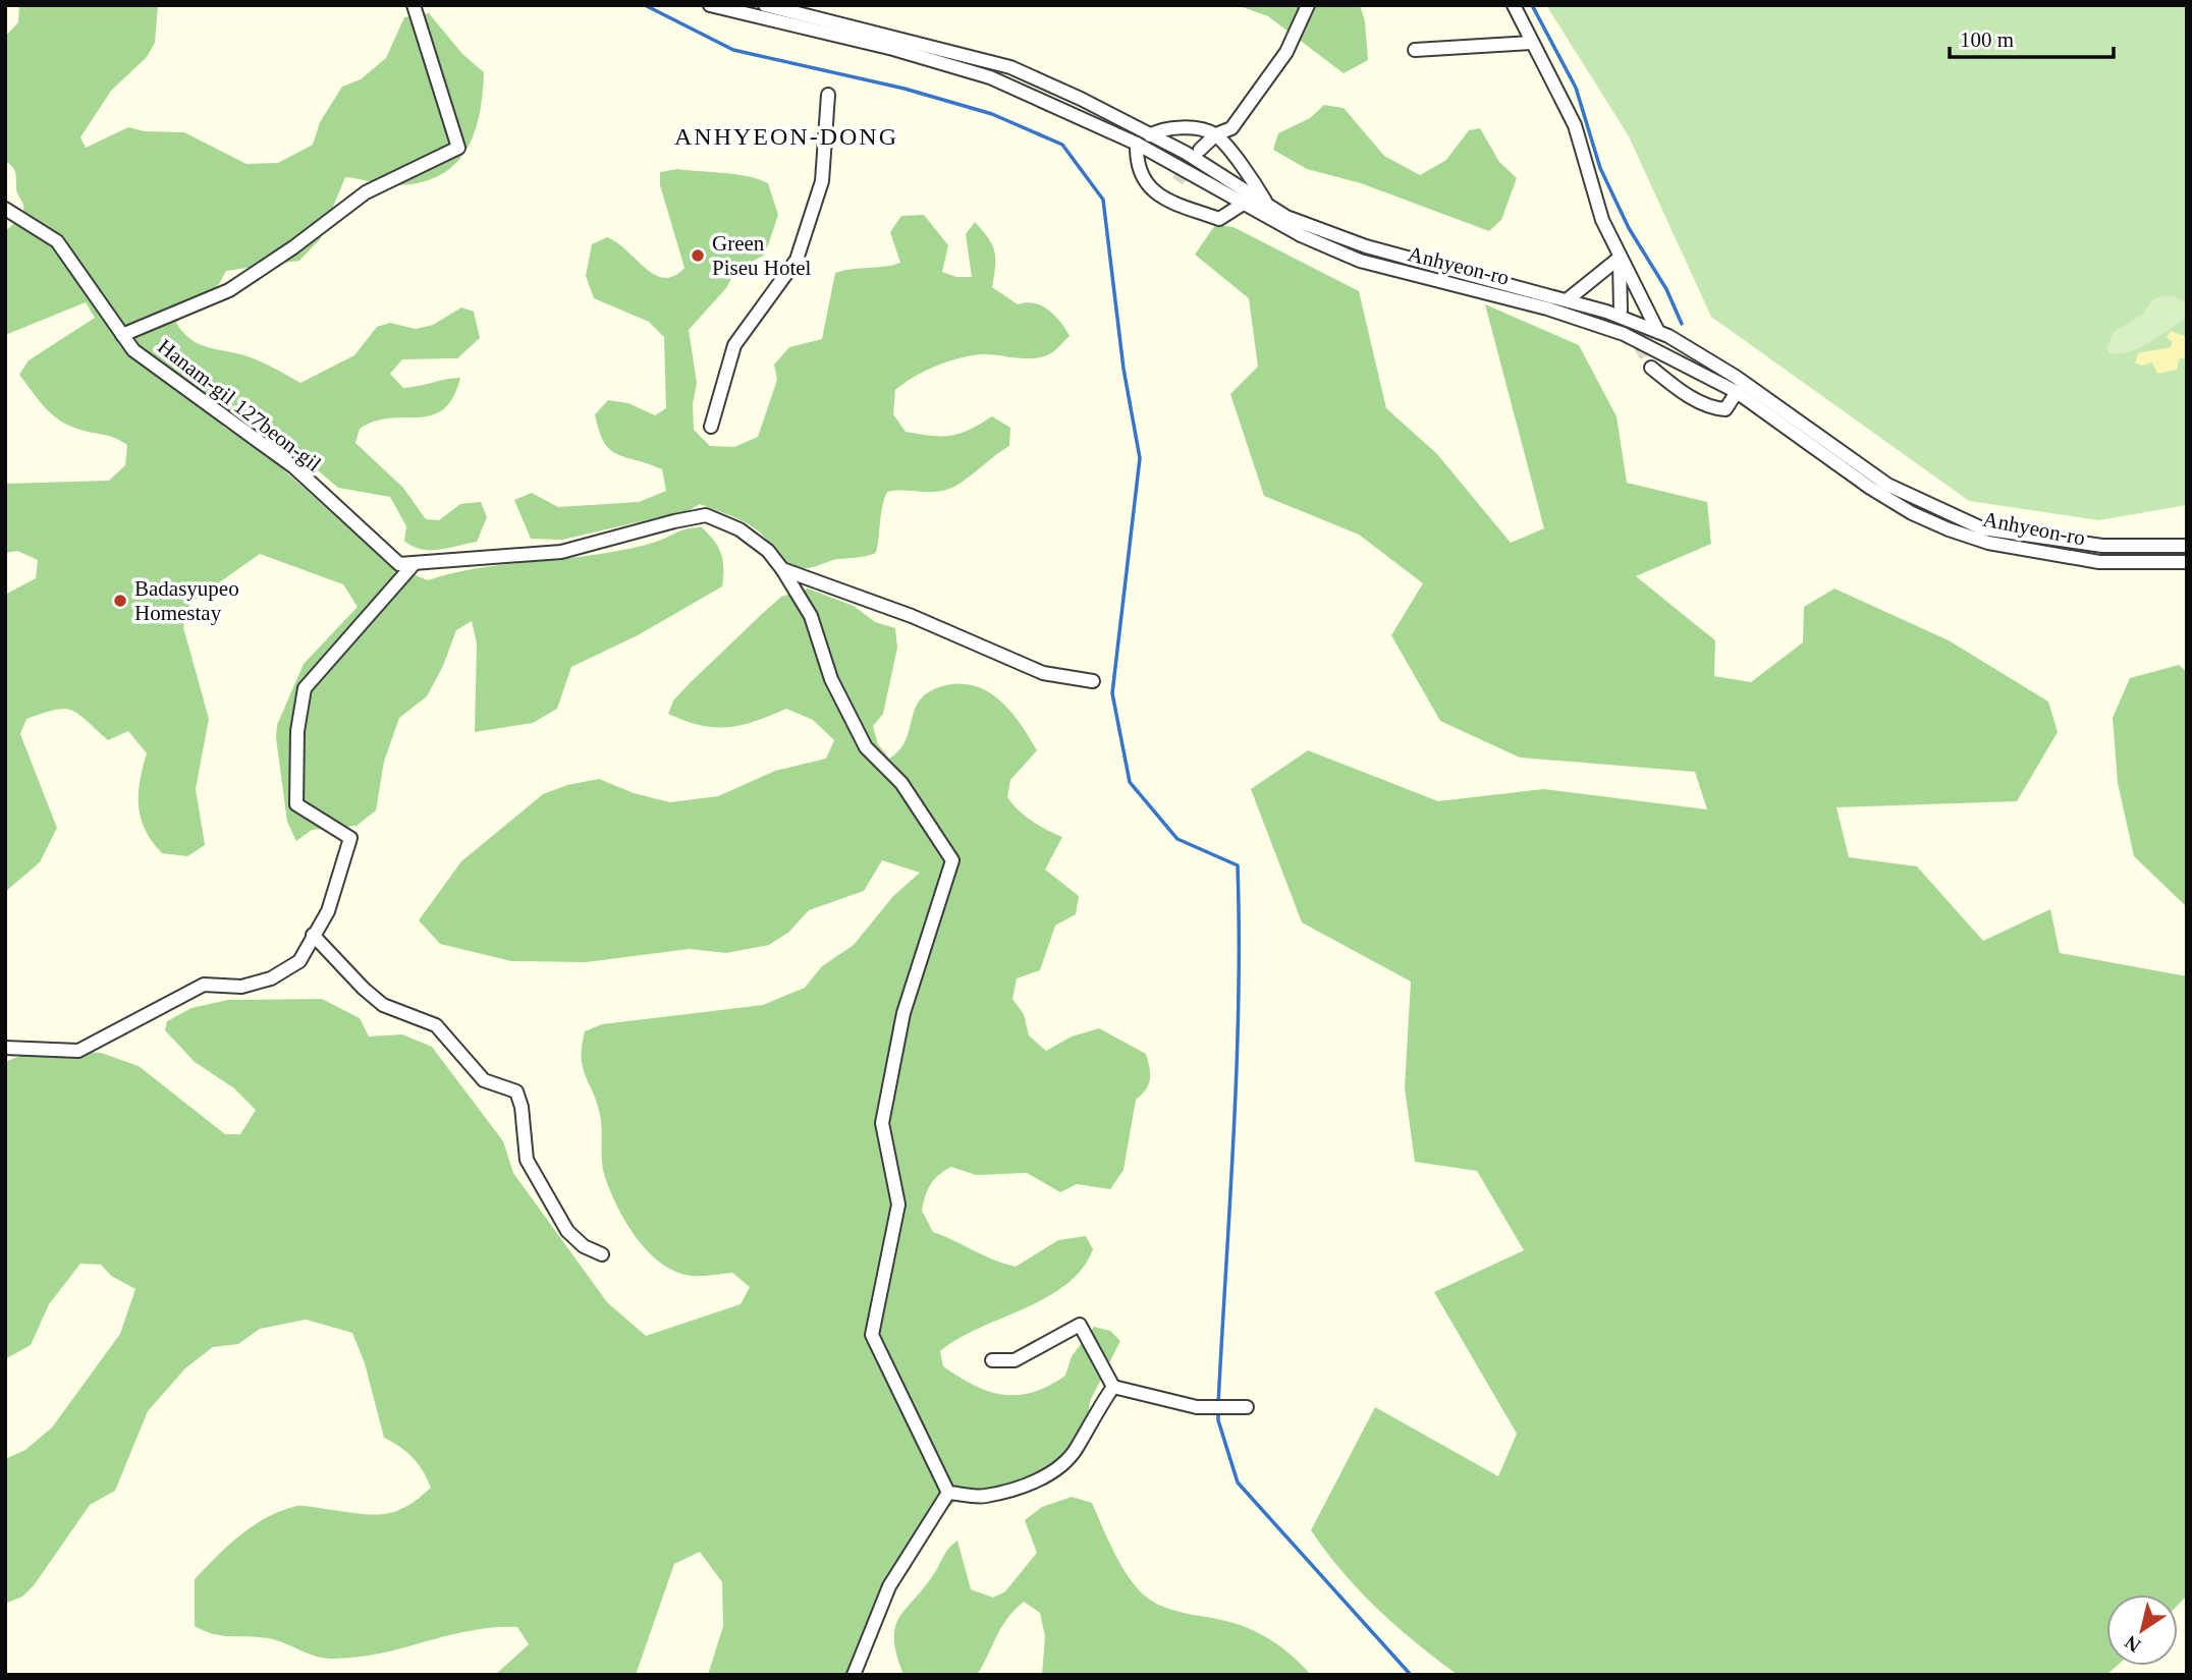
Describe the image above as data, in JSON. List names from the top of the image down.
{
  "streets": {
    "street": ["Anhyeon-ro", "Hanam-gil 127beon-gil"]
  },
  "districts": ["ANHYEON-DONG"],
  "places": ["Green Piseu Hotel", "Badasyupeo Homestay"],
  "scale_bar": "100 m",
  "north": "bottom left"
}
